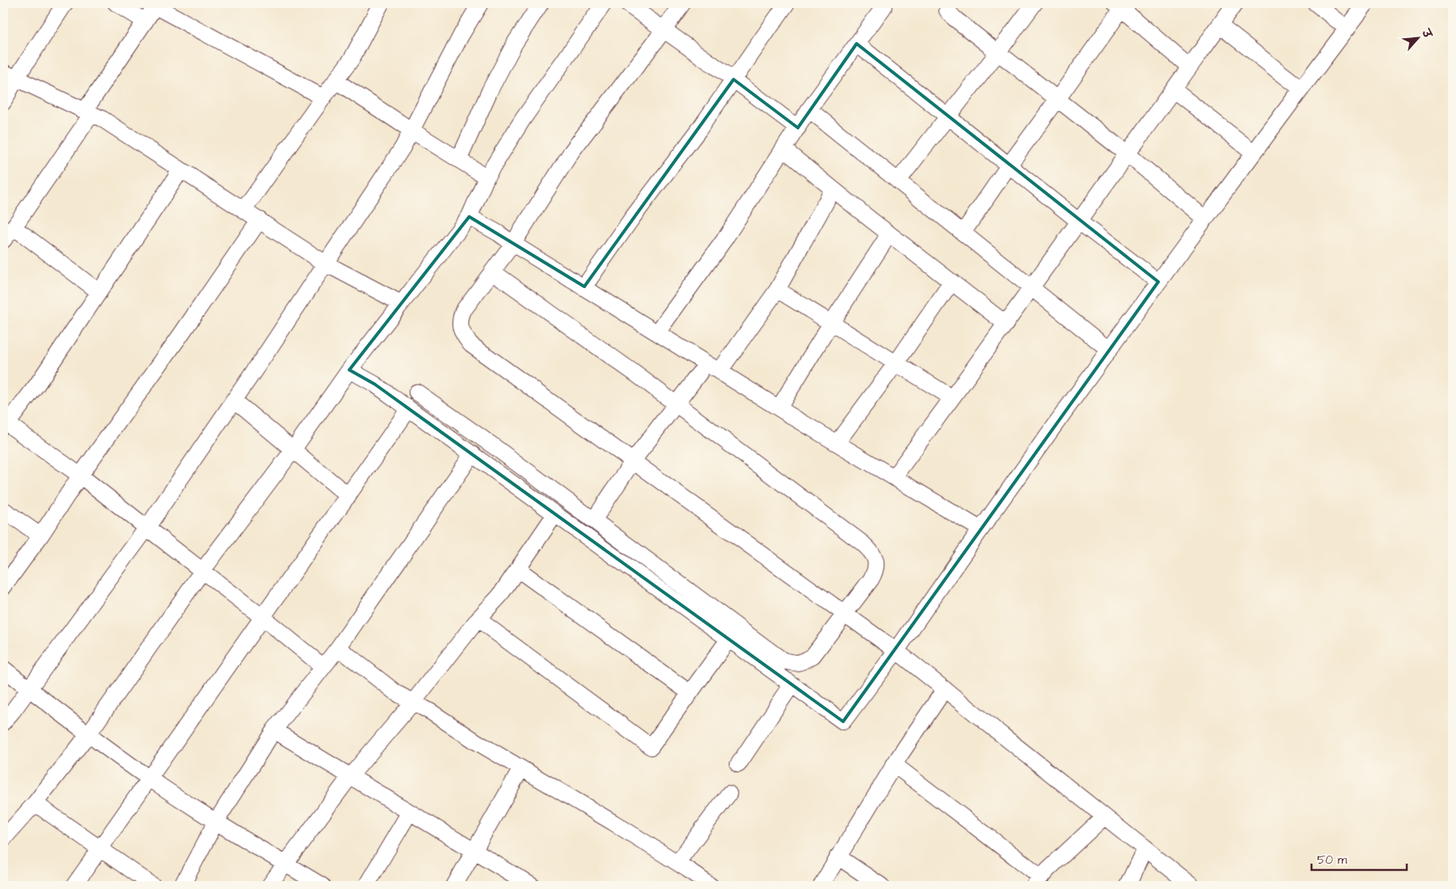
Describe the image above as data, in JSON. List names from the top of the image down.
{
  "scale_bar": "50 m",
  "north": "top right"
}
